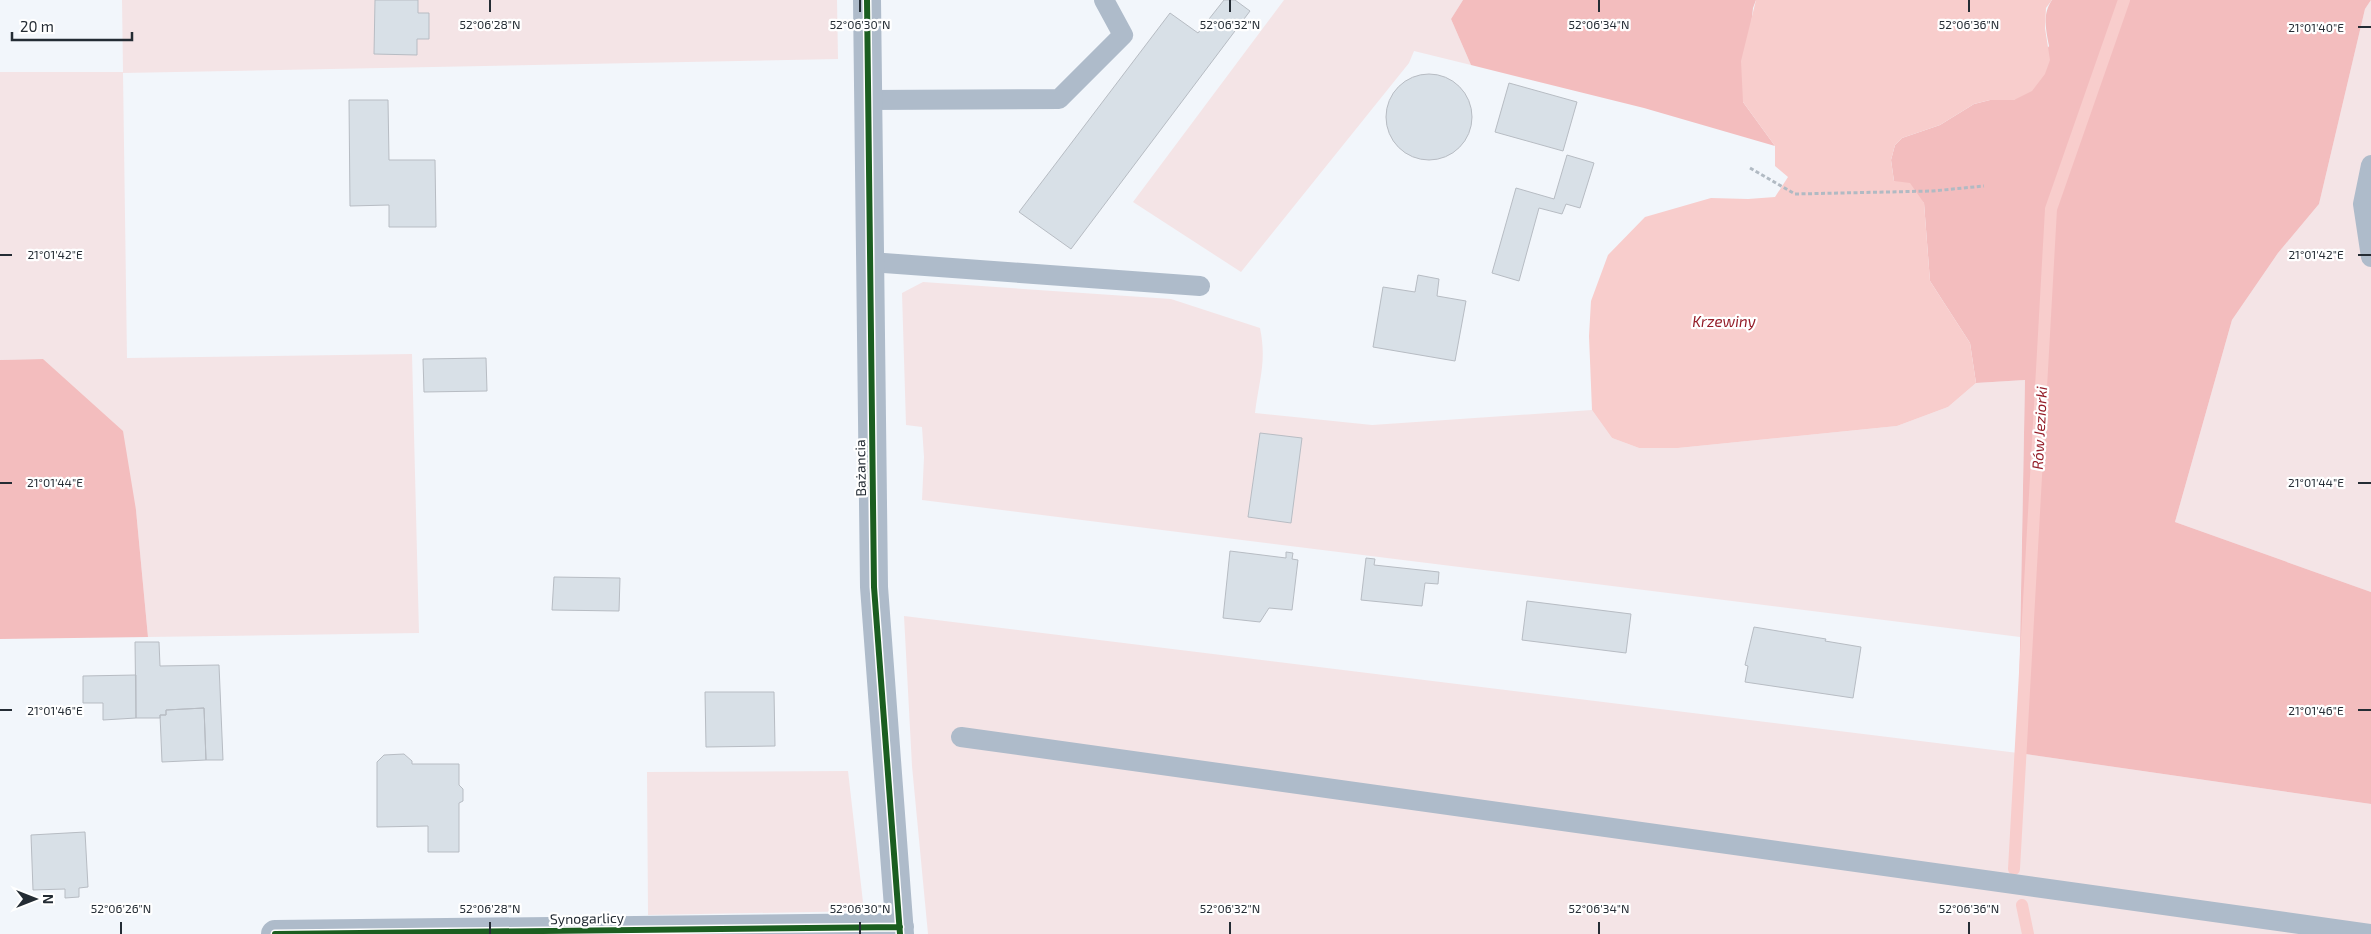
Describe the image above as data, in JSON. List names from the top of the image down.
{
  "streets": {
    "street": ["Bażancia", "Synogarlicy"]
  },
  "crossings": [
    ["Bażancia", "Synogarlicy"]
  ],
  "water": ["Krzewiny", "Rów Jeziorki"],
  "scale_bar": "20 m",
  "north": "right",
  "coordinates": [
    "52°06'28\"N",
    "52°06'30\"N",
    "52°06'32\"N",
    "52°06'34\"N",
    "52°06'36\"N",
    "21°01'40\"E",
    "21°01'42\"E",
    "21°01'44\"E",
    "21°01'46\"E",
    "52°06'26\"N"
  ]
}
